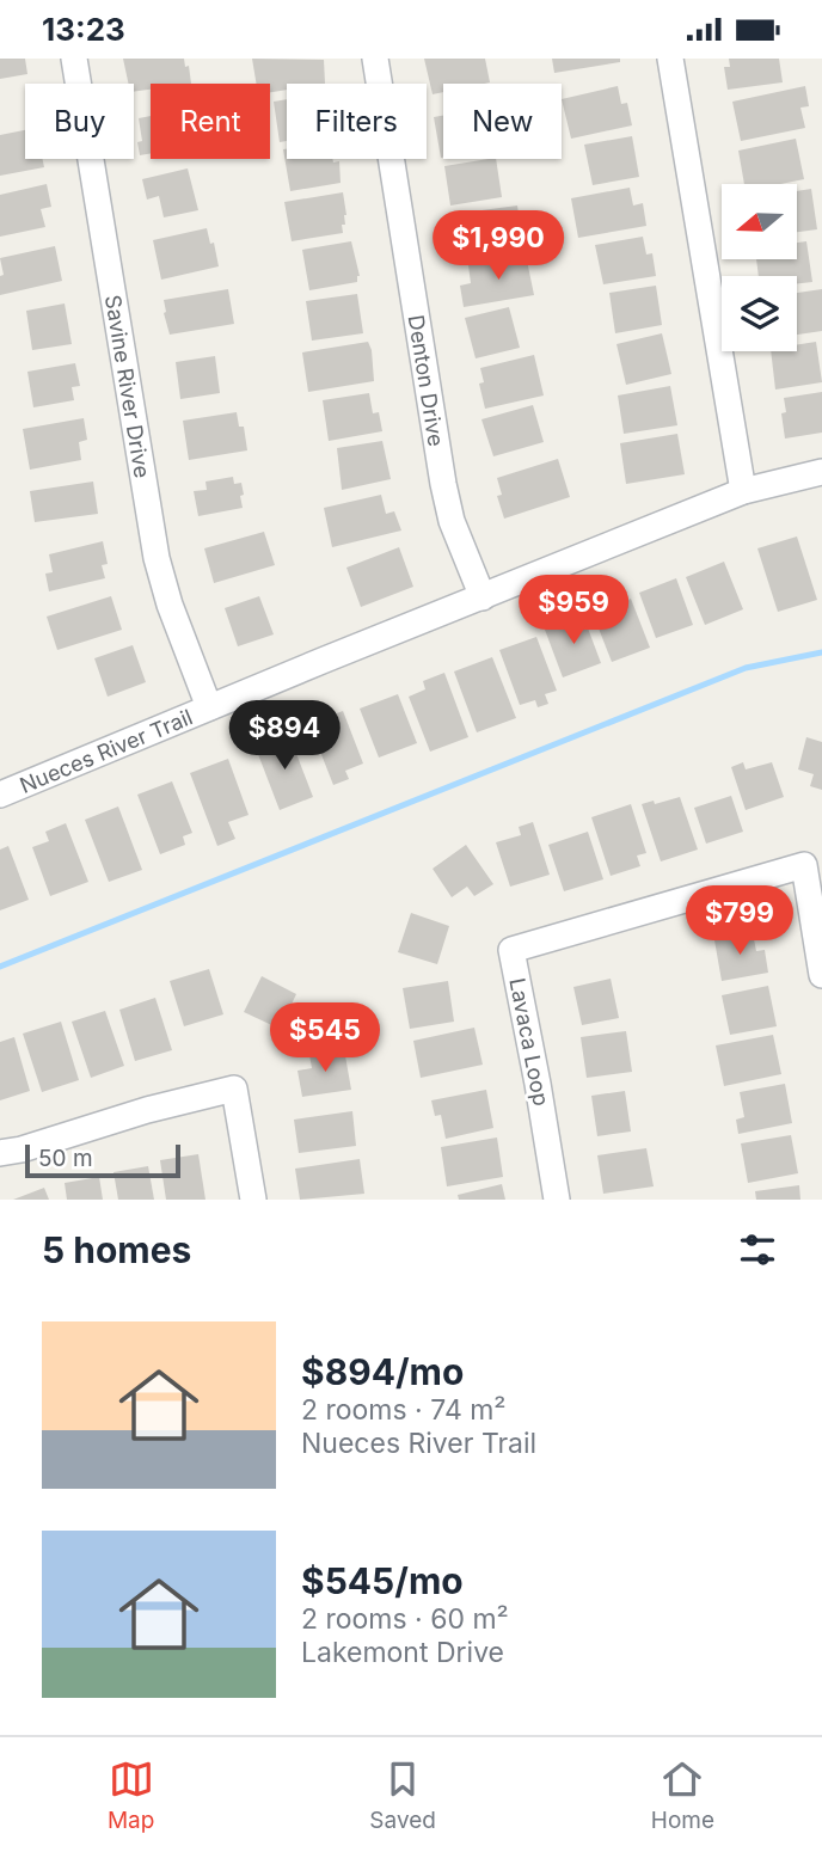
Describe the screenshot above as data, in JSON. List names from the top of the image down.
{
  "streets": {
    "street": [
      "Denton Drive",
      "Savine River Drive",
      "Nueces River Trail",
      "Lavaca Loop"
    ]
  },
  "crossings": [
    ["Denton Drive", "Nueces River Trail"],
    ["Savine River Drive", "Nueces River Trail"]
  ],
  "scale_bar": "50 m",
  "north": "left",
  "page": {
    "status": "13:23",
    "chip": [
      "Buy",
      "Rent",
      "Filters",
      "New"
    ],
    "price": [
      "$1,990",
      "$959",
      "$894",
      "$799",
      "$545"
    ],
    "scale": "50 m",
    "heading": "5 homes",
    "list": [
      {
        "name": "$894/mo",
        "note": "2 rooms · 74 m² · Nueces River Trail"
      },
      {
        "name": "$545/mo",
        "note": "2 rooms · 60 m² · Lakemont Drive"
      }
    ],
    "tabs": ["Map", "Saved", "Home"]
  }
}
